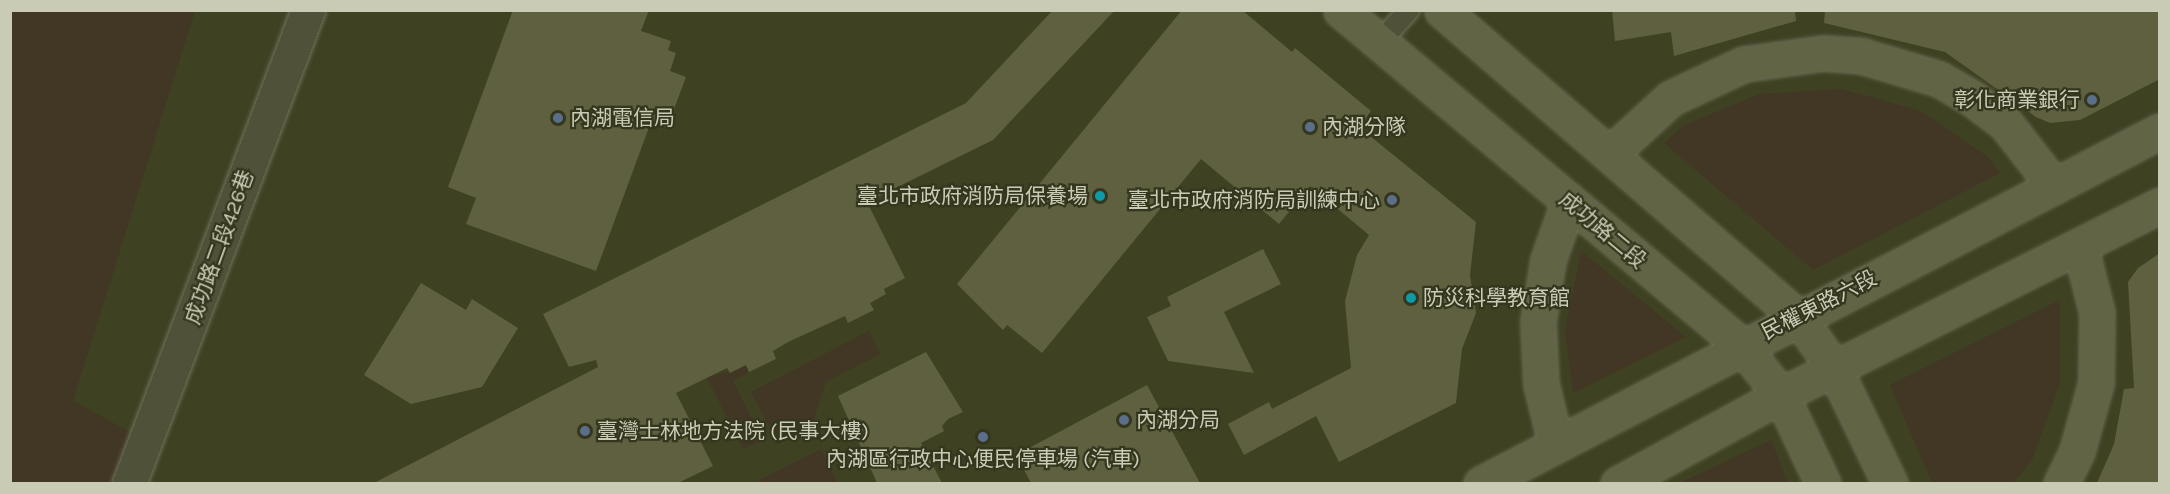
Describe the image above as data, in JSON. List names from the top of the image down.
{
  "streets": {
    "main road": ["成功路二段", "民權東路六段"],
    "street": ["成功路二段426巷"]
  },
  "crossings": [
    ["成功路二段", "民權東路六段"]
  ],
  "places": [
    "彰化商業銀行",
    "內湖電信局",
    "內湖分隊",
    "臺北市政府消防局保養場",
    "臺北市政府消防局訓練中心",
    "防災科學教育館",
    "內湖分局",
    "臺灣士林地方法院 (民事大樓)",
    "內湖區行政中心便民停車場 (汽車)"
  ]
}
